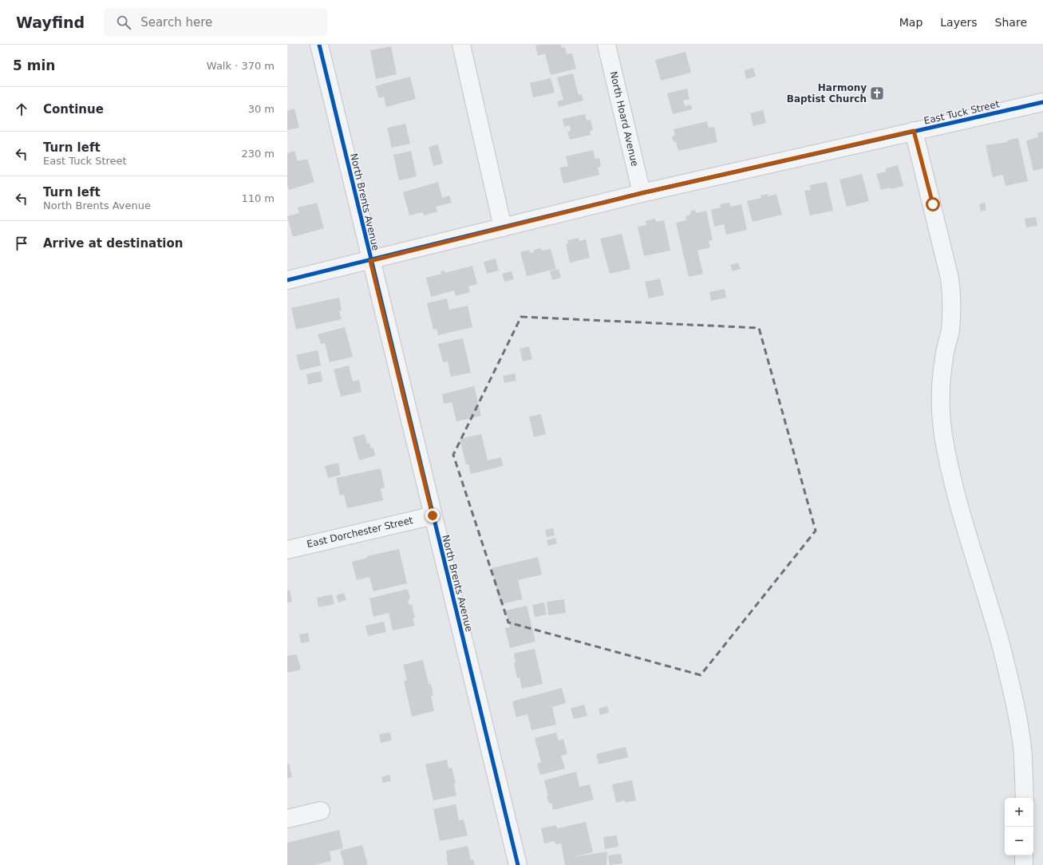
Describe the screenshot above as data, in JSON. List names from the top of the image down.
{
  "streets": {
    "street": [
      "East Tuck Street",
      "North Hoard Avenue",
      "North Brents Avenue",
      "East Dorchester Street"
    ]
  },
  "crossings": [
    ["East Tuck Street", "North Hoard Avenue"],
    ["East Tuck Street", "North Brents Avenue"],
    ["North Brents Avenue", "East Dorchester Street"]
  ],
  "places": {
    "church": ["Harmony Baptist Church"]
  },
  "page": {
    "header": "Wayfind",
    "search": "Search here",
    "nav": ["Map", "Layers", "Share"],
    "heading": ["5 min", "Walk · 370 m"],
    "list": [
      ["Continue", "30 m"],
      ["Turn left", "East Tuck Street", "230 m"],
      ["Turn left", "North Brents Avenue", "110 m"],
      "Arrive at destination"
    ],
    "map_buttons": ["+", "−"]
  }
}
